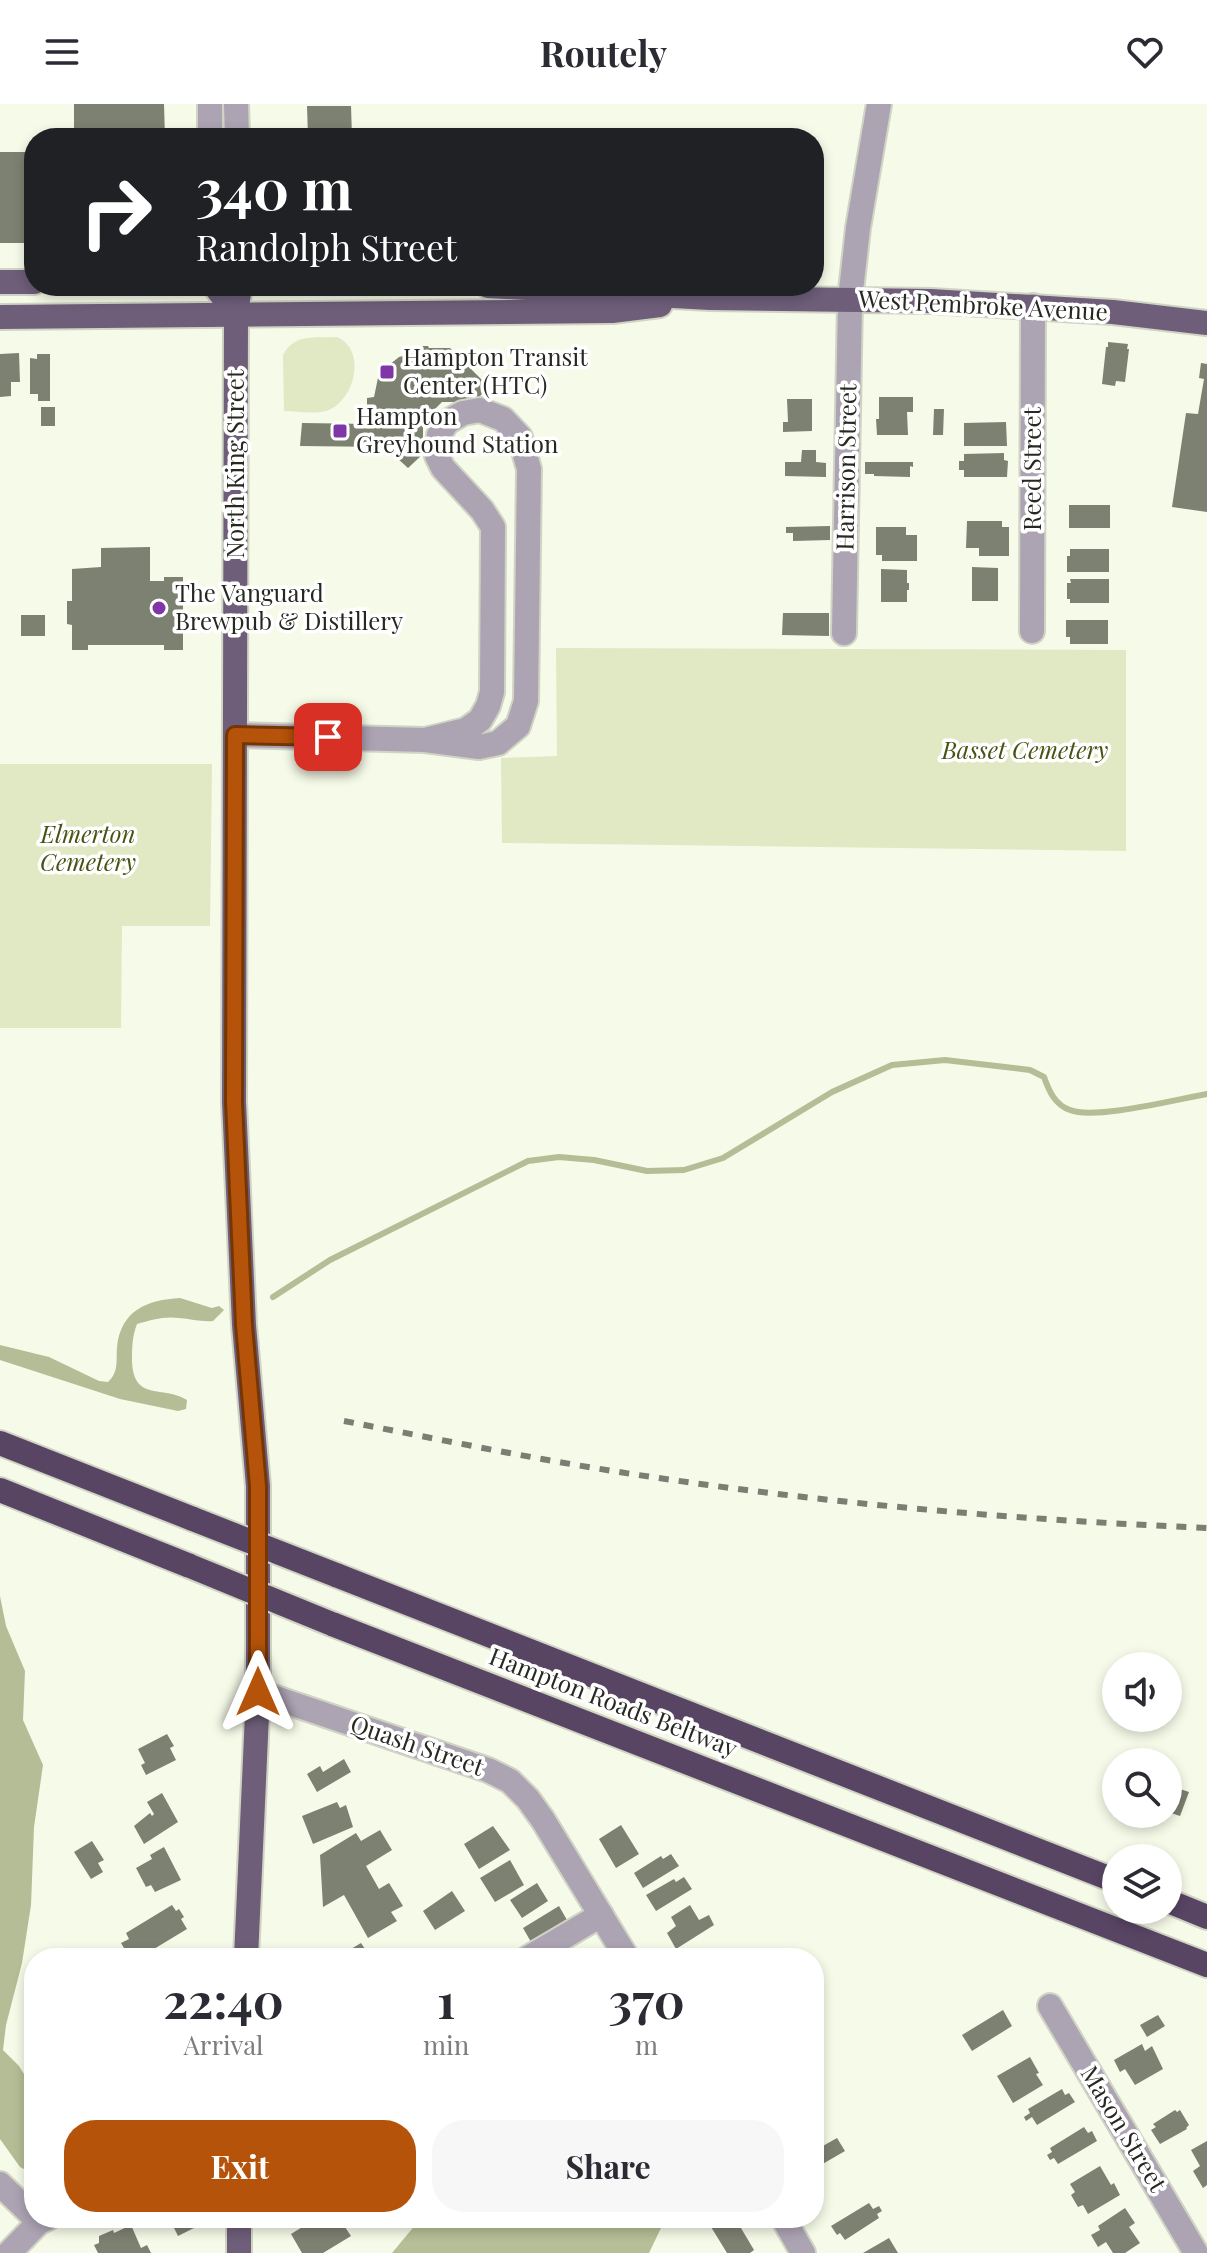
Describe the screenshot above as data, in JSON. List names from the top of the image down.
{
  "streets": {
    "highway": ["Hampton Roads Beltway"],
    "main road": ["West Pembroke Avenue", "North King Street"],
    "street": [
      "Harrison Street",
      "Reed Street",
      "Quash Street",
      "Mason Street"
    ]
  },
  "crossings": [
    ["West Pembroke Avenue", "North King Street"],
    ["West Pembroke Avenue", "Harrison Street"],
    ["West Pembroke Avenue", "Reed Street"],
    ["North King Street", "Quash Street"]
  ],
  "parks": ["Basset Cemetery", "Elmerton Cemetery"],
  "places": {
    "transit": ["Hampton Transit Center (HTC)", "Hampton Greyhound Station"],
    "other": ["The Vanguard Brewpub & Distillery"]
  },
  "page": {
    "header": "Routely",
    "turn": ["340 m", "Randolph Street"],
    "eta": [
      "22:40",
      "Arrival",
      "1",
      "min",
      "370",
      "m"
    ],
    "buttons": ["Exit", "Share"]
  }
}
